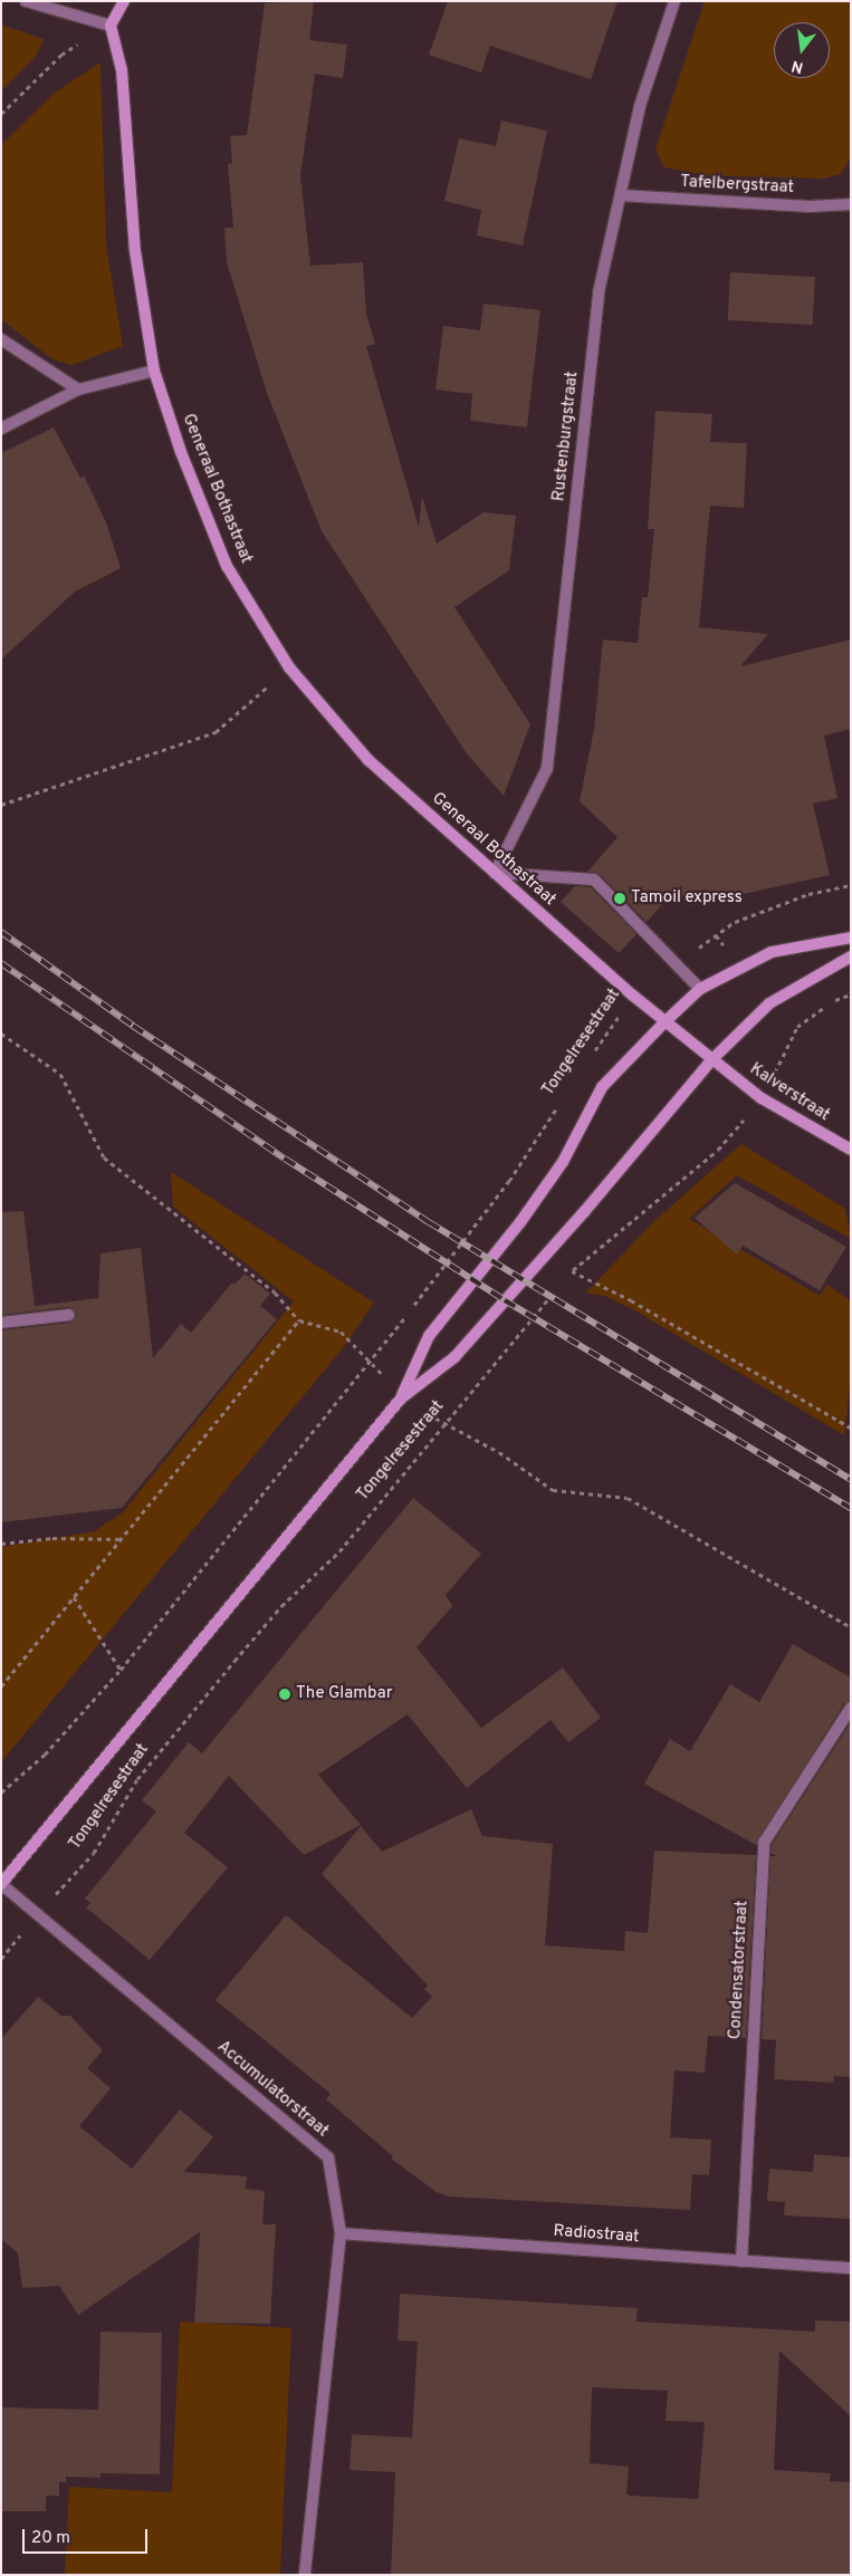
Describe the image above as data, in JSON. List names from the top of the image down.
{
  "streets": {
    "main road": ["Generaal Bothastraat", "Tongelresestraat", "Kalverstraat"],
    "street": [
      "Tafelbergstraat",
      "Rustenburgstraat",
      "Condensatorstraat",
      "Accumulatorstraat",
      "Radiostraat"
    ]
  },
  "crossings": [
    ["Tafelbergstraat", "Rustenburgstraat"],
    ["Rustenburgstraat", "Generaal Bothastraat"],
    ["Generaal Bothastraat", "Tongelresestraat"],
    ["Generaal Bothastraat", "Kalverstraat"],
    ["Tongelresestraat", "Kalverstraat"],
    ["Tongelresestraat", "Accumulatorstraat"],
    ["Condensatorstraat", "Radiostraat"],
    ["Accumulatorstraat", "Radiostraat"]
  ],
  "places": ["Tamoil express", "The Glambar"],
  "scale_bar": "20 m",
  "north": "bottom"
}
